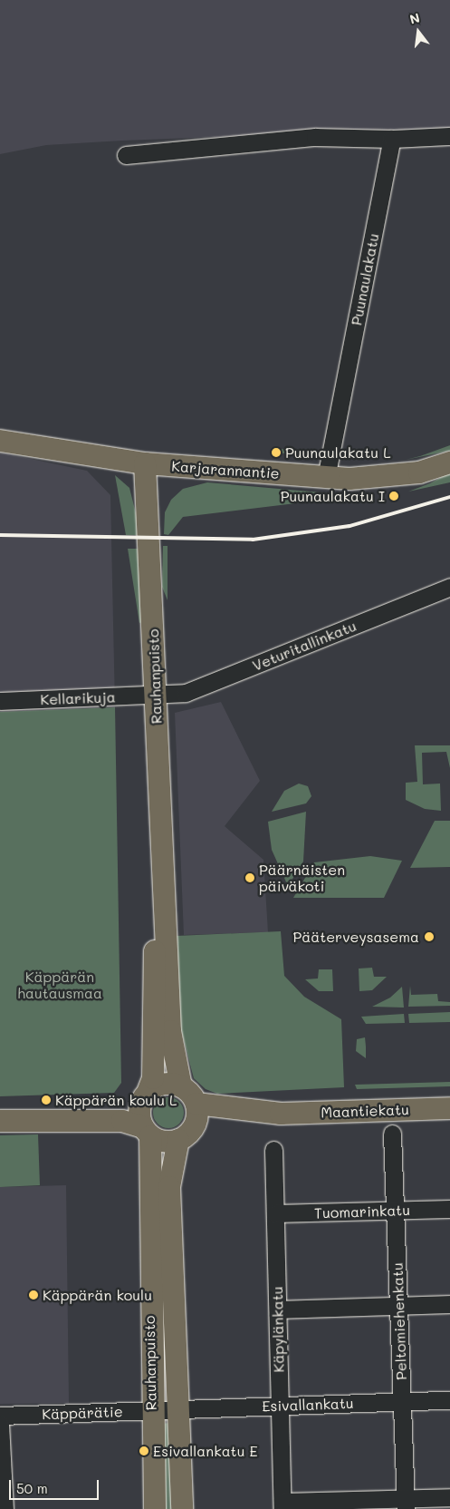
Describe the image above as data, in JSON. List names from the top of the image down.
{
  "streets": {
    "main road": ["Karjarannantie", "Rauhanpuisto", "Maantiekatu"],
    "street": [
      "Puunaulakatu",
      "Veturitallinkatu",
      "Kellarikuja",
      "Tuomarinkatu",
      "Peltomiehenkatu",
      "Käpylänkatu",
      "Esivallankatu",
      "Käppärätie"
    ]
  },
  "crossings": [
    ["Puunaulakatu", "Karjarannantie"],
    ["Karjarannantie", "Rauhanpuisto"],
    ["Veturitallinkatu", "Rauhanpuisto"],
    ["Veturitallinkatu", "Kellarikuja"],
    ["Rauhanpuisto", "Kellarikuja"],
    ["Rauhanpuisto", "Maantiekatu"],
    ["Rauhanpuisto", "Esivallankatu"],
    ["Rauhanpuisto", "Käppärätie"],
    ["Tuomarinkatu", "Peltomiehenkatu"],
    ["Tuomarinkatu", "Käpylänkatu"],
    ["Peltomiehenkatu", "Esivallankatu"],
    ["Käpylänkatu", "Esivallankatu"],
    ["Esivallankatu", "Käppärätie"]
  ],
  "parks": ["Käppärän hautausmaa"],
  "places": [
    "Puunaulakatu L",
    "Puunaulakatu I",
    "Päärnäisten päiväkoti",
    "Pääterveysasema",
    "Käppärän koulu L",
    "Käppärän koulu",
    "Esivallankatu E"
  ],
  "scale_bar": "50 m",
  "north": "top"
}
